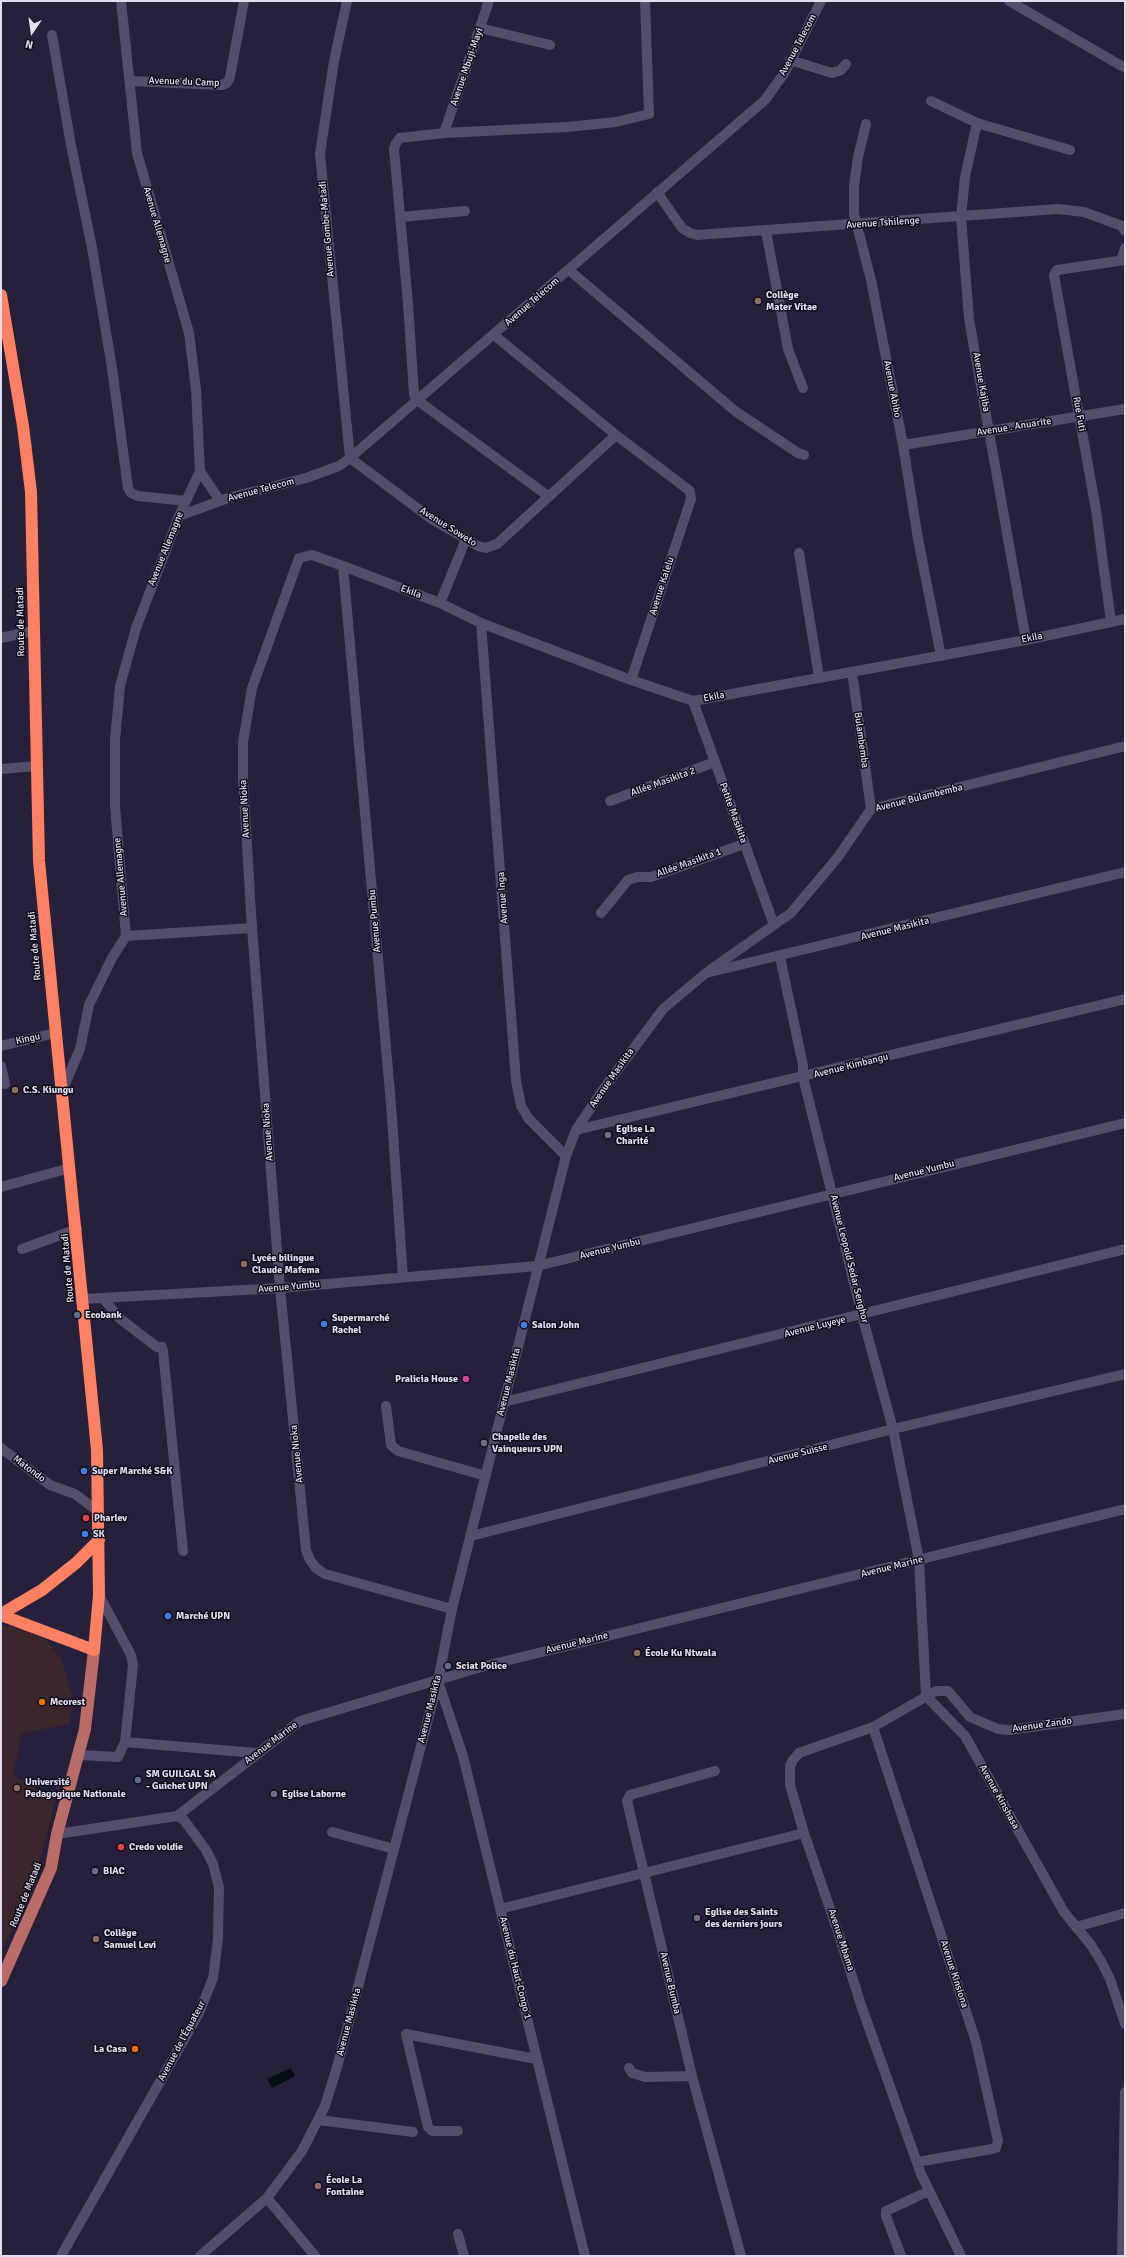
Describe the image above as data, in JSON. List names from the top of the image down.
{
  "streets": {
    "highway": ["Route de Matadi"],
    "street": [
      "Avenue Telecom",
      "Avenue Mbuji-Mayi",
      "Avenue du Camp",
      "Avenue Tshilenge",
      "Avenue Allemagne",
      "Avenue Gombe-Matadi",
      "Avenue Kajiba",
      "Avenue Abibo",
      "Rue Futi",
      "Avenue . Anuarite",
      "Avenue Soweto",
      "Avenue Kalelu",
      "Ekila",
      "Bulambemba",
      "Allée Masikita 2",
      "Avenue Bulambemba",
      "Avenue Nioka",
      "Petite Masikita",
      "Allée Masikita 1",
      "Avenue Inga",
      "Avenue Pumbu",
      "Avenue Masikita",
      "Kingu",
      "Avenue Kimbangu",
      "Avenue Yumbu",
      "Avenue Leopold Sedar Senghor",
      "Avenue Luyeye",
      "Avenue Suisse",
      "Matondo",
      "Avenue Marine",
      "Avenue Zando",
      "Avenue Kinshasa",
      "Avenue Mbama",
      "Avenue du Haut-Congo 1",
      "Avenue Kinsiona",
      "Avenue Bumba",
      "Avenue de l'Équateur"
    ]
  },
  "crossings": [
    ["Avenue Telecom", "Avenue Tshilenge"],
    ["Avenue Telecom", "Avenue Allemagne"],
    ["Avenue Telecom", "Avenue Gombe-Matadi"],
    ["Avenue Telecom", "Avenue Soweto"],
    ["Avenue du Camp", "Avenue Allemagne"],
    ["Avenue Tshilenge", "Avenue Kajiba"],
    ["Avenue Tshilenge", "Avenue Abibo"],
    ["Avenue Gombe-Matadi", "Avenue Soweto"],
    ["Avenue Kajiba", "Avenue . Anuarite"],
    ["Avenue Kajiba", "Ekila"],
    ["Avenue Abibo", "Avenue . Anuarite"],
    ["Avenue Abibo", "Ekila"],
    ["Rue Futi", "Avenue . Anuarite"],
    ["Rue Futi", "Ekila"],
    ["Avenue Soweto", "Avenue Kalelu"],
    ["Avenue Kalelu", "Ekila"],
    ["Ekila", "Bulambemba"],
    ["Ekila", "Avenue Nioka"],
    ["Ekila", "Petite Masikita"],
    ["Ekila", "Avenue Inga"],
    ["Ekila", "Avenue Pumbu"],
    ["Route de Matadi", "Kingu"],
    ["Route de Matadi", "Avenue Yumbu"],
    ["Route de Matadi", "Matondo"],
    ["Bulambemba", "Avenue Bulambemba"],
    ["Allée Masikita 2", "Petite Masikita"],
    ["Avenue Bulambemba", "Petite Masikita"],
    ["Avenue Bulambemba", "Avenue Masikita"],
    ["Avenue Nioka", "Avenue Masikita"],
    ["Avenue Nioka", "Avenue Yumbu"],
    ["Petite Masikita", "Allée Masikita 1"],
    ["Avenue Inga", "Avenue Masikita"],
    ["Avenue Pumbu", "Avenue Yumbu"],
    ["Avenue Masikita", "Avenue Kimbangu"],
    ["Avenue Masikita", "Avenue Yumbu"],
    ["Avenue Masikita", "Avenue Leopold Sedar Senghor"],
    ["Avenue Masikita", "Avenue Luyeye"],
    ["Avenue Masikita", "Avenue Suisse"],
    ["Avenue Masikita", "Avenue Marine"],
    ["Avenue Masikita", "Avenue du Haut-Congo 1"],
    ["Avenue Kimbangu", "Avenue Leopold Sedar Senghor"],
    ["Avenue Yumbu", "Avenue Leopold Sedar Senghor"],
    ["Avenue Leopold Sedar Senghor", "Avenue Luyeye"],
    ["Avenue Leopold Sedar Senghor", "Avenue Suisse"],
    ["Avenue Leopold Sedar Senghor", "Avenue Marine"],
    ["Avenue Marine", "Avenue du Haut-Congo 1"],
    ["Avenue Marine", "Avenue de l'Équateur"],
    ["Avenue Zando", "Avenue Kinshasa"],
    ["Avenue Zando", "Avenue Mbama"],
    ["Avenue Kinshasa", "Avenue Mbama"],
    ["Avenue Mbama", "Avenue Kinsiona"]
  ],
  "places": [
    "Collège Mater Vitae",
    "C.S. Kiungu",
    "Eglise La Charité",
    "Lycée bilingue Claude Mafema",
    "Ecobank",
    "Supermarché Rachel",
    "Salon John",
    "Pralicia House",
    "Chapelle des Vainqueurs UPN",
    "Super Marché S&K",
    "Pharlev",
    "SK",
    "Marché UPN",
    "École Ku Ntwala",
    "Sciat Police",
    "Mcorest",
    "SM GUILGAL SA - Guichet UPN",
    "Université Pedagogique Nationale",
    "Eglise Laborne",
    "Credo voldie",
    "BIAC",
    "Eglise des Saints des derniers jours",
    "Collège Samuel Levi",
    "La Casa",
    "École La Fontaine"
  ],
  "north": "bottom"
}
